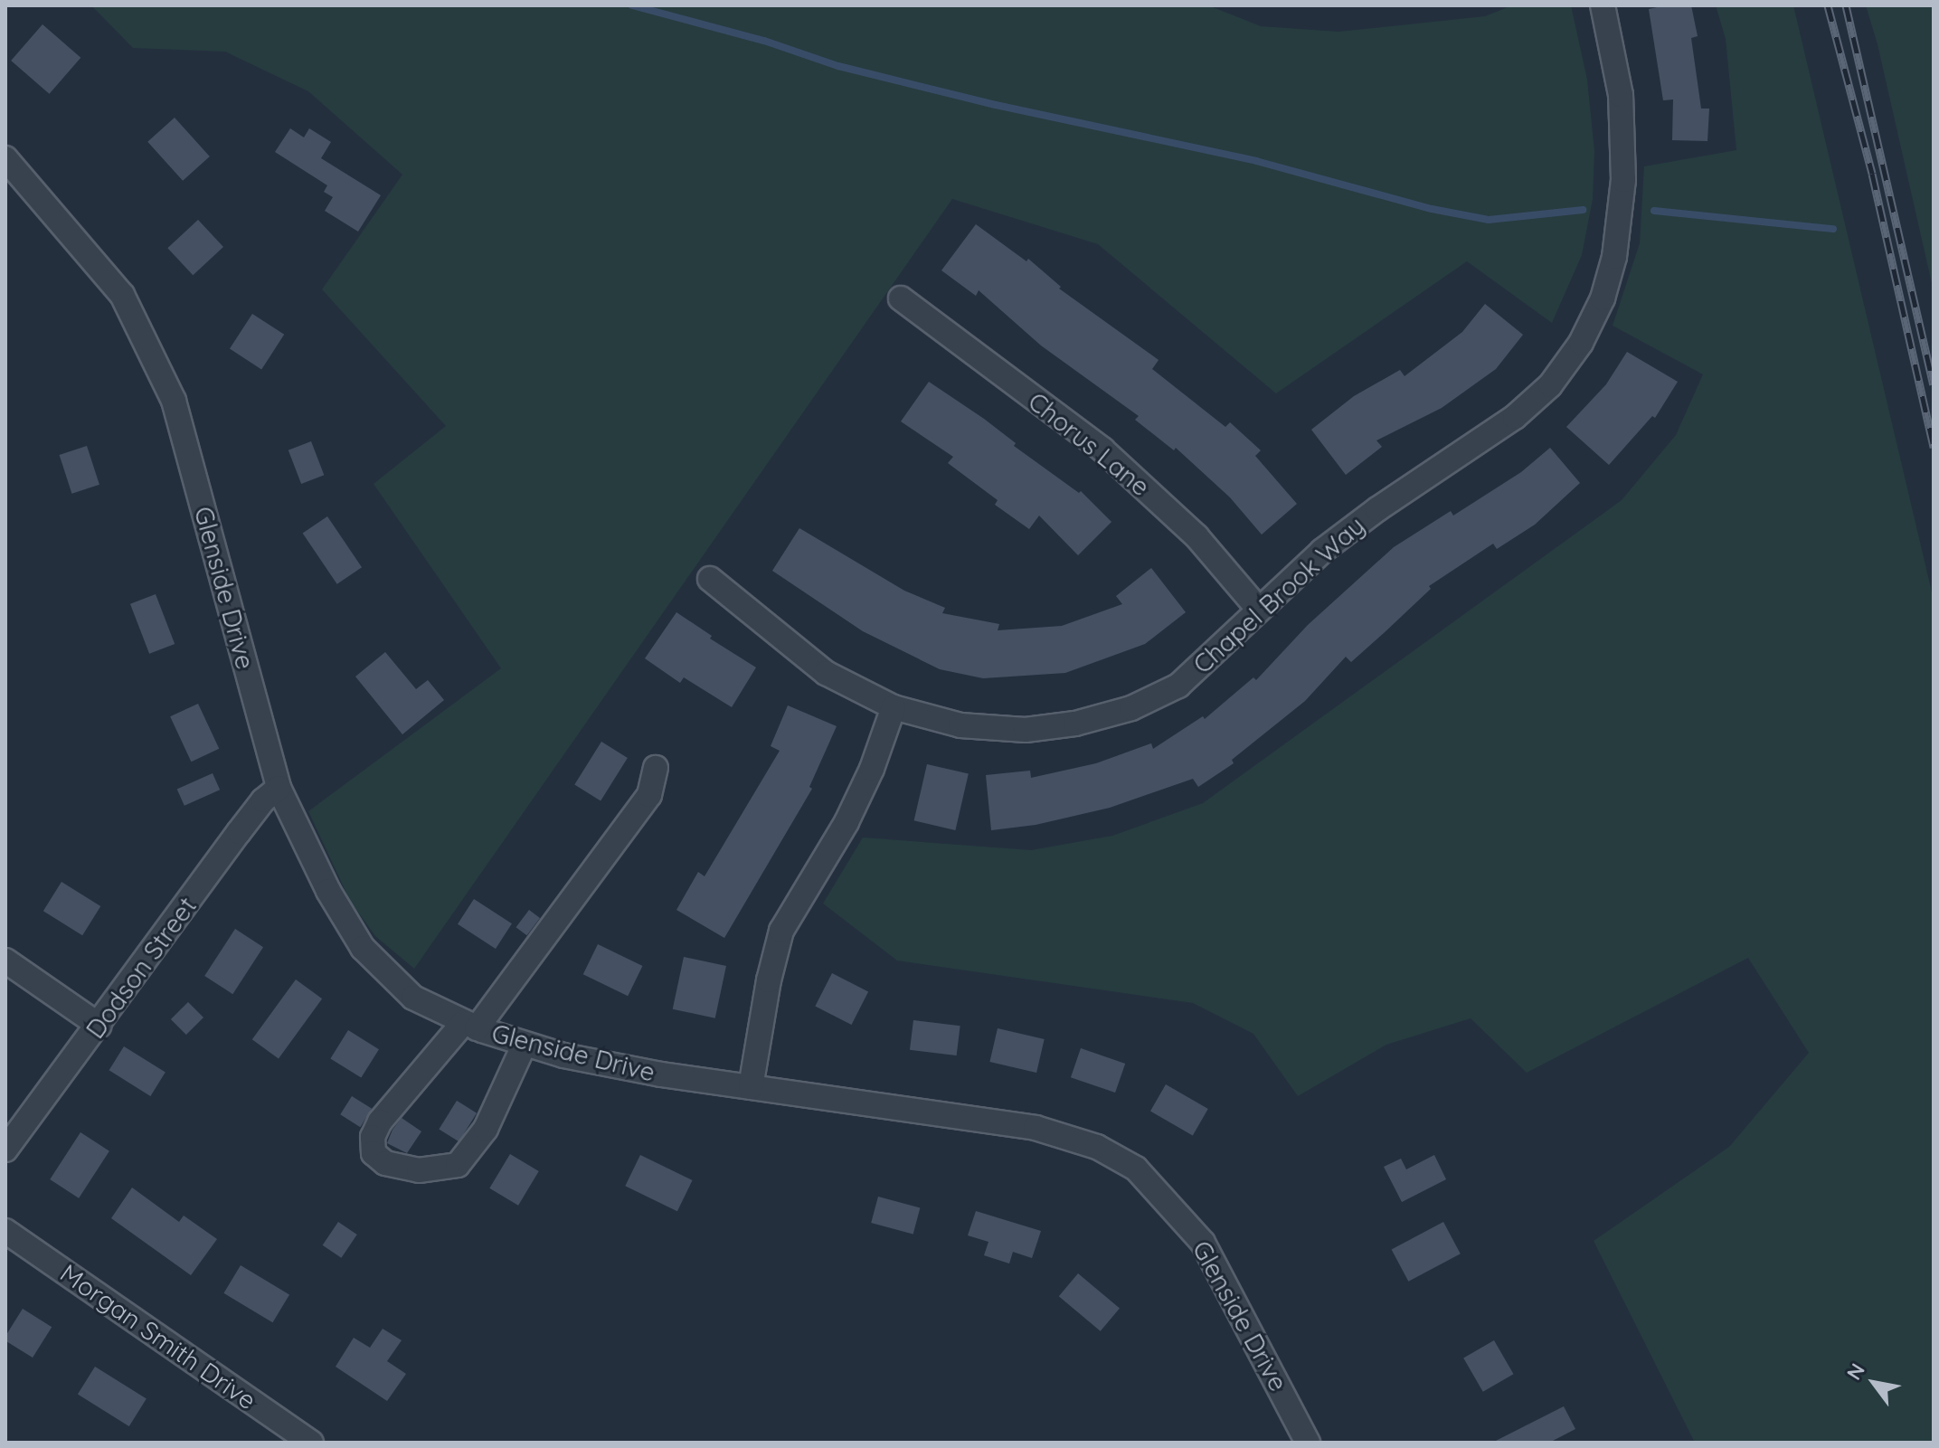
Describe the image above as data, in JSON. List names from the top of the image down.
{
  "streets": {
    "street": [
      "Chorus Lane",
      "Glenside Drive",
      "Chapel Brook Way",
      "Dodson Street",
      "Morgan Smith Drive"
    ]
  },
  "crossings": [
    ["Chorus Lane", "Chapel Brook Way"],
    ["Glenside Drive", "Dodson Street"]
  ],
  "north": "top left"
}
